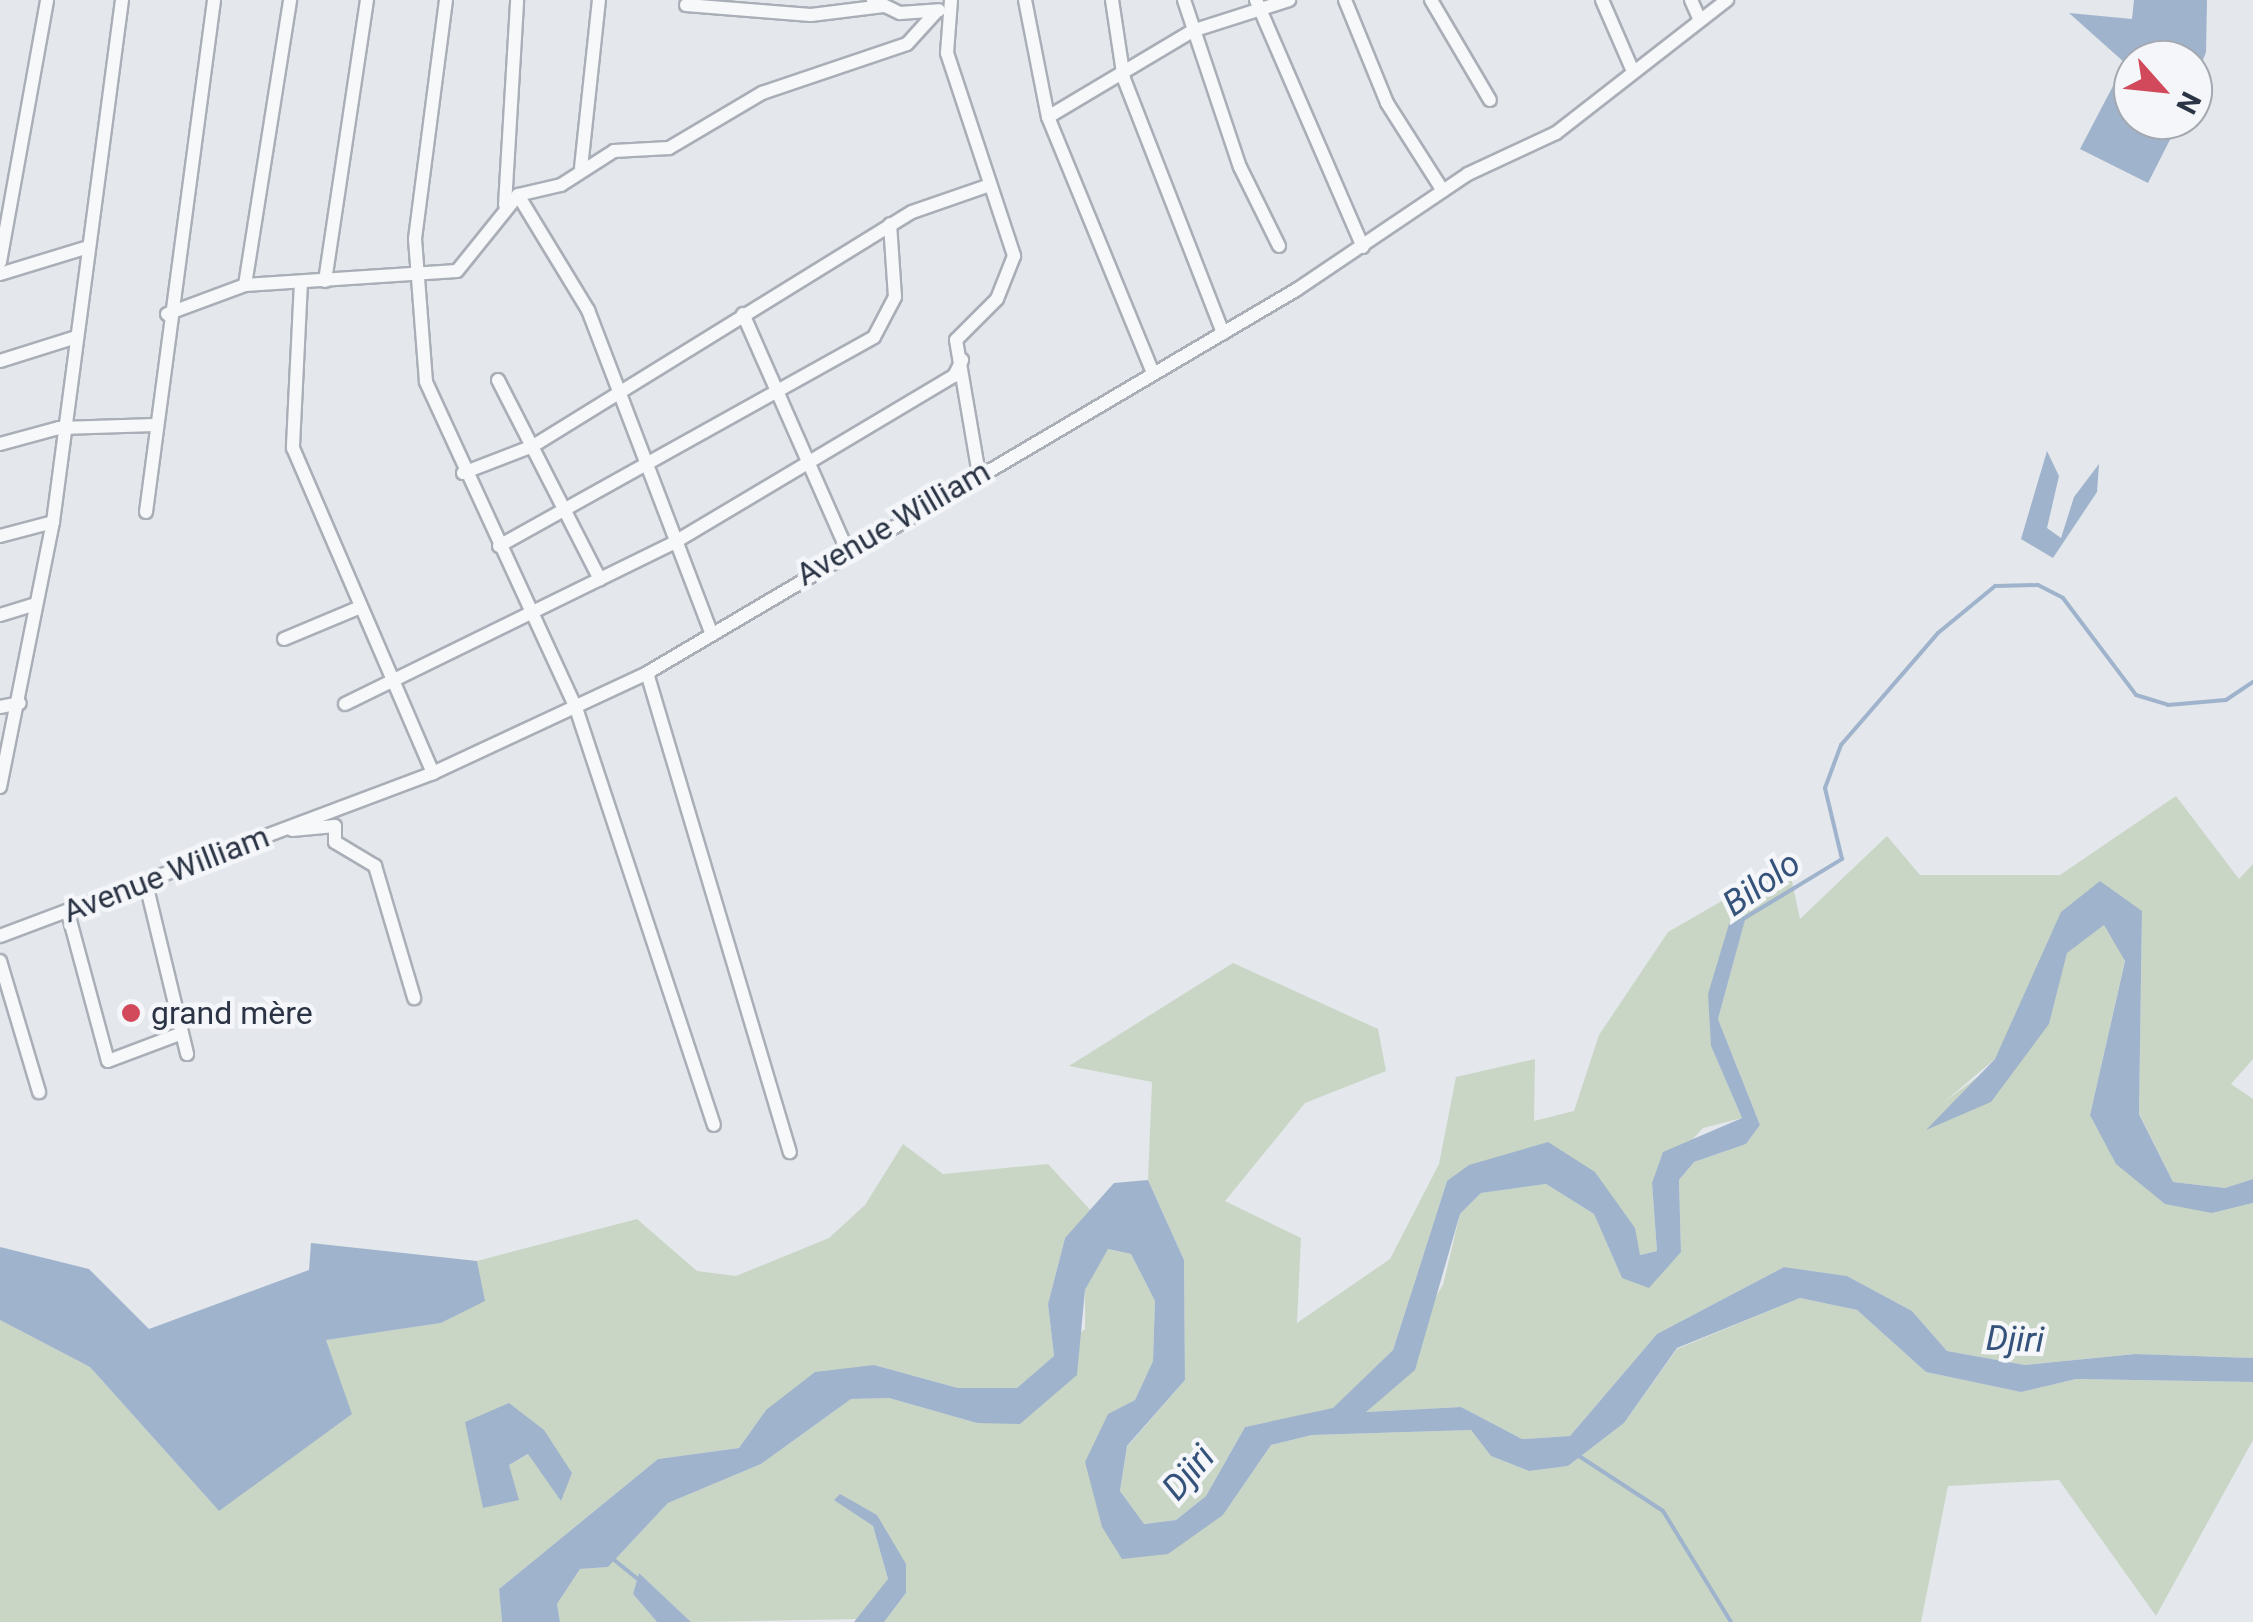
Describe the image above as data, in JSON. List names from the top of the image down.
{
  "streets": {
    "street": ["Avenue William"]
  },
  "water": ["Bilolo", "Djiri"],
  "places": ["grand mère"],
  "north": "bottom right"
}
